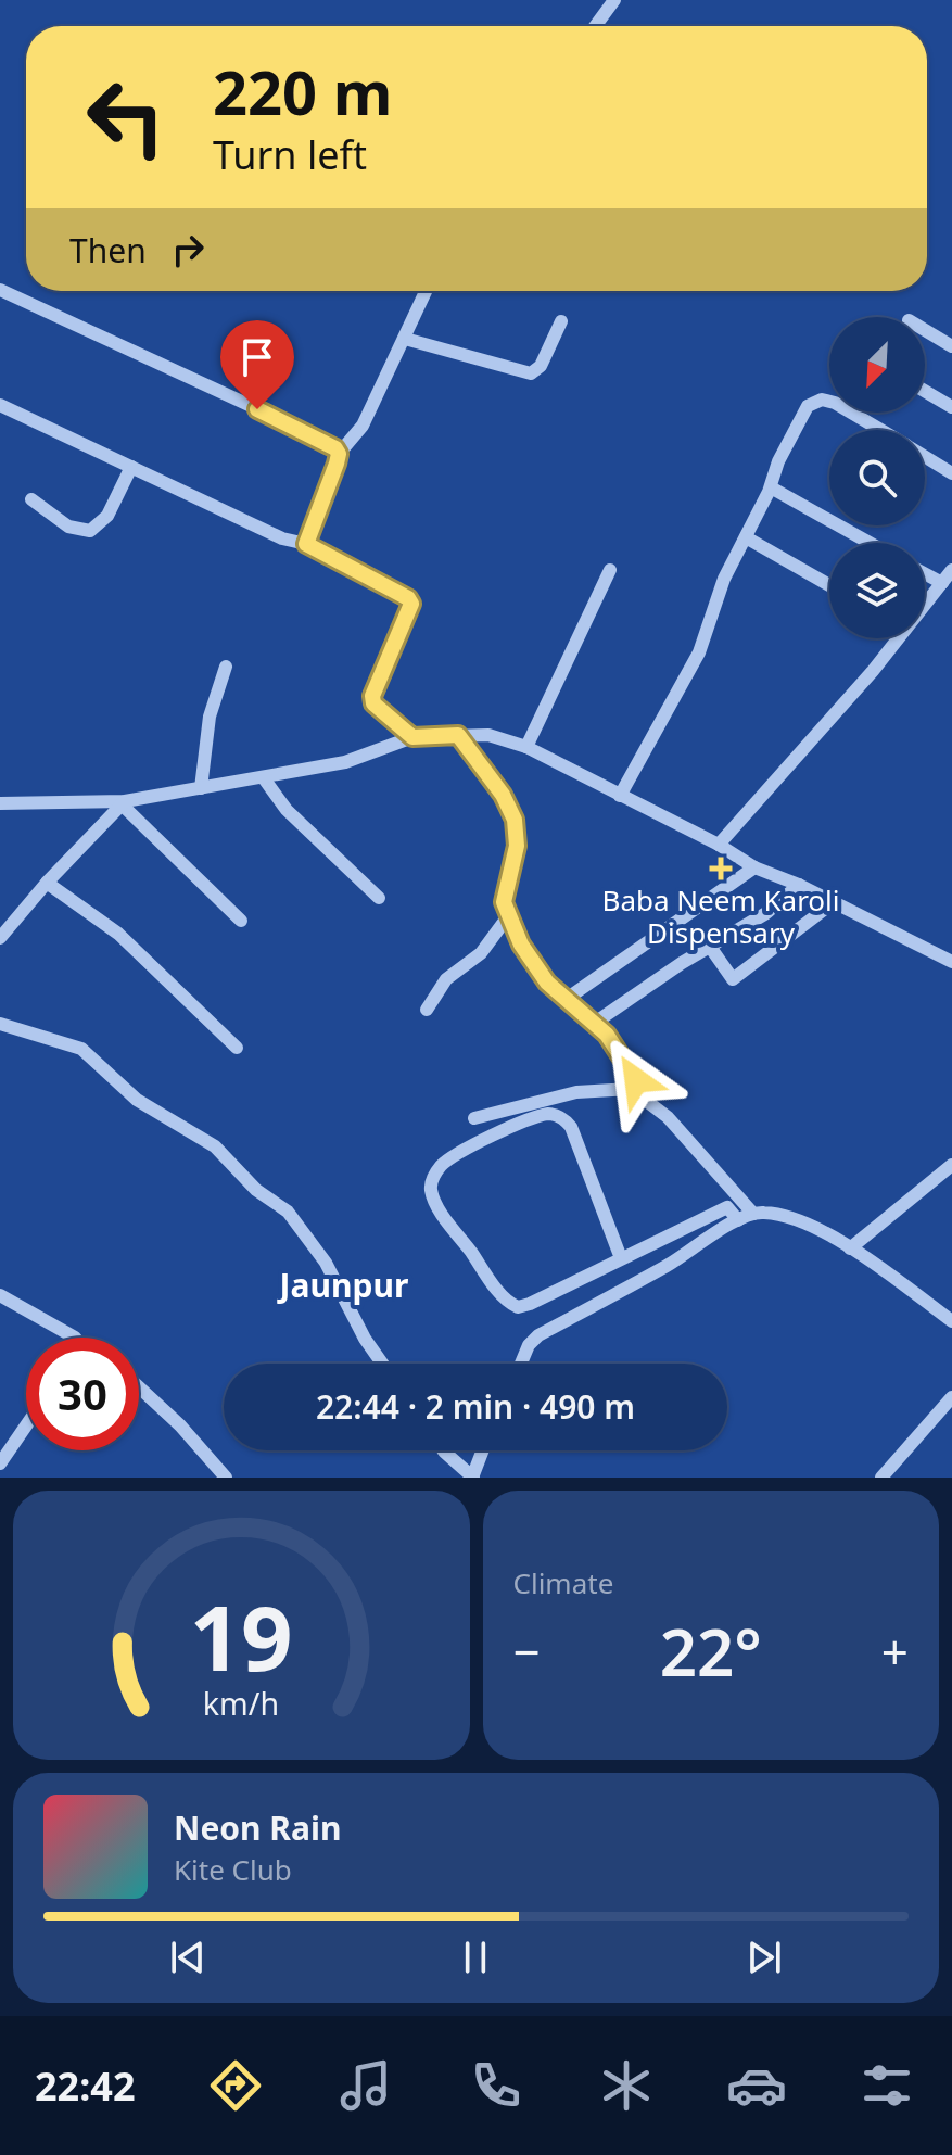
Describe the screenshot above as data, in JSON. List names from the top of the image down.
{
  "districts": ["Jaunpur"],
  "places": {
    "health": ["Baba Neem Karoli Dispensary"]
  },
  "north": "bottom left",
  "page": {
    "turn": ["220 m", "Turn left"],
    "then": "Then",
    "limit": "30",
    "trip": "22:44 · 2 min · 490 m",
    "tile": "Climate",
    "heat": ["−", "22°", "+"],
    "song": ["Neon Rain", "Kite Club"],
    "tabs": "22:42",
    "gauge": ["19", "km/h"]
  }
}
